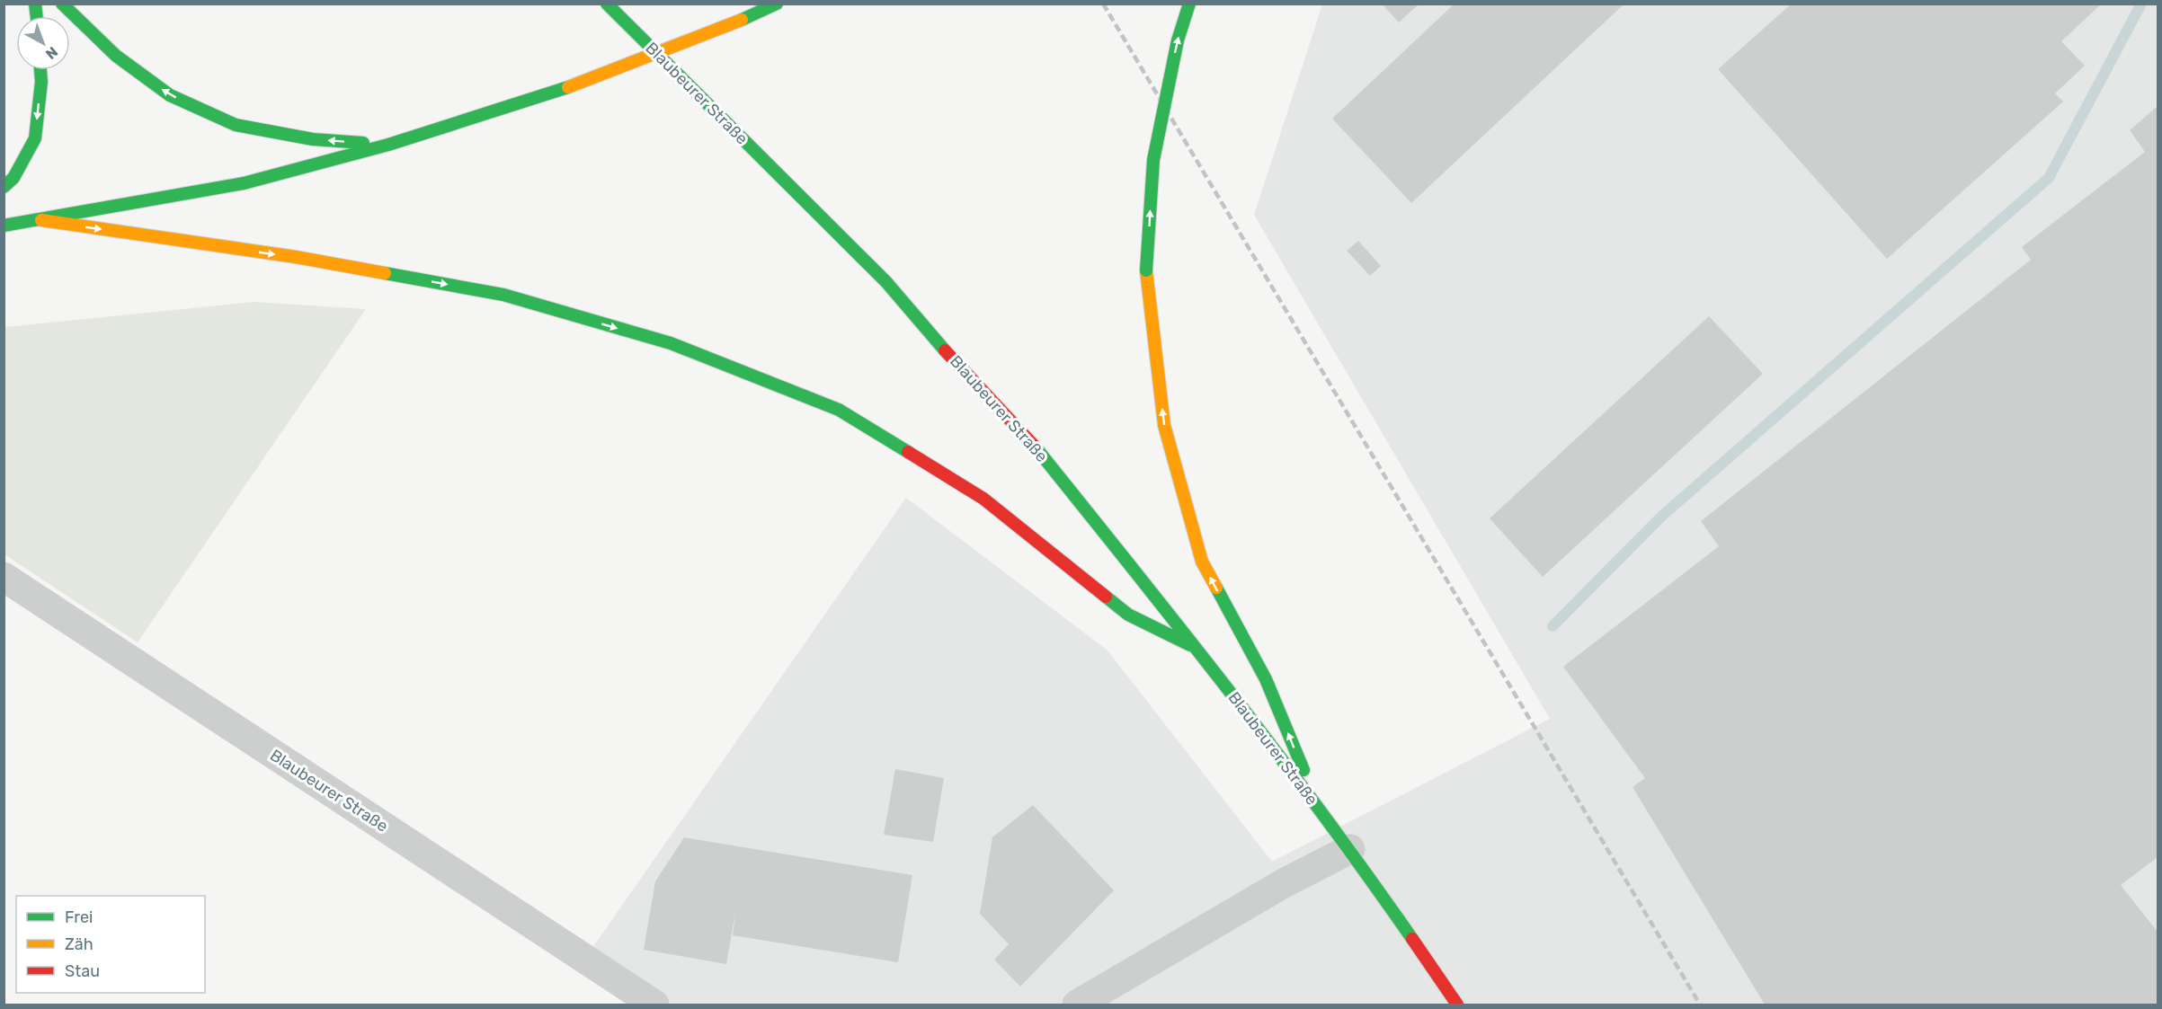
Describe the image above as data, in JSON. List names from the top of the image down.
{
  "streets": {
    "main road": ["Blaubeurer Straße"]
  },
  "legend": ["Frei", "Zäh", "Stau"],
  "north": "bottom right"
}
